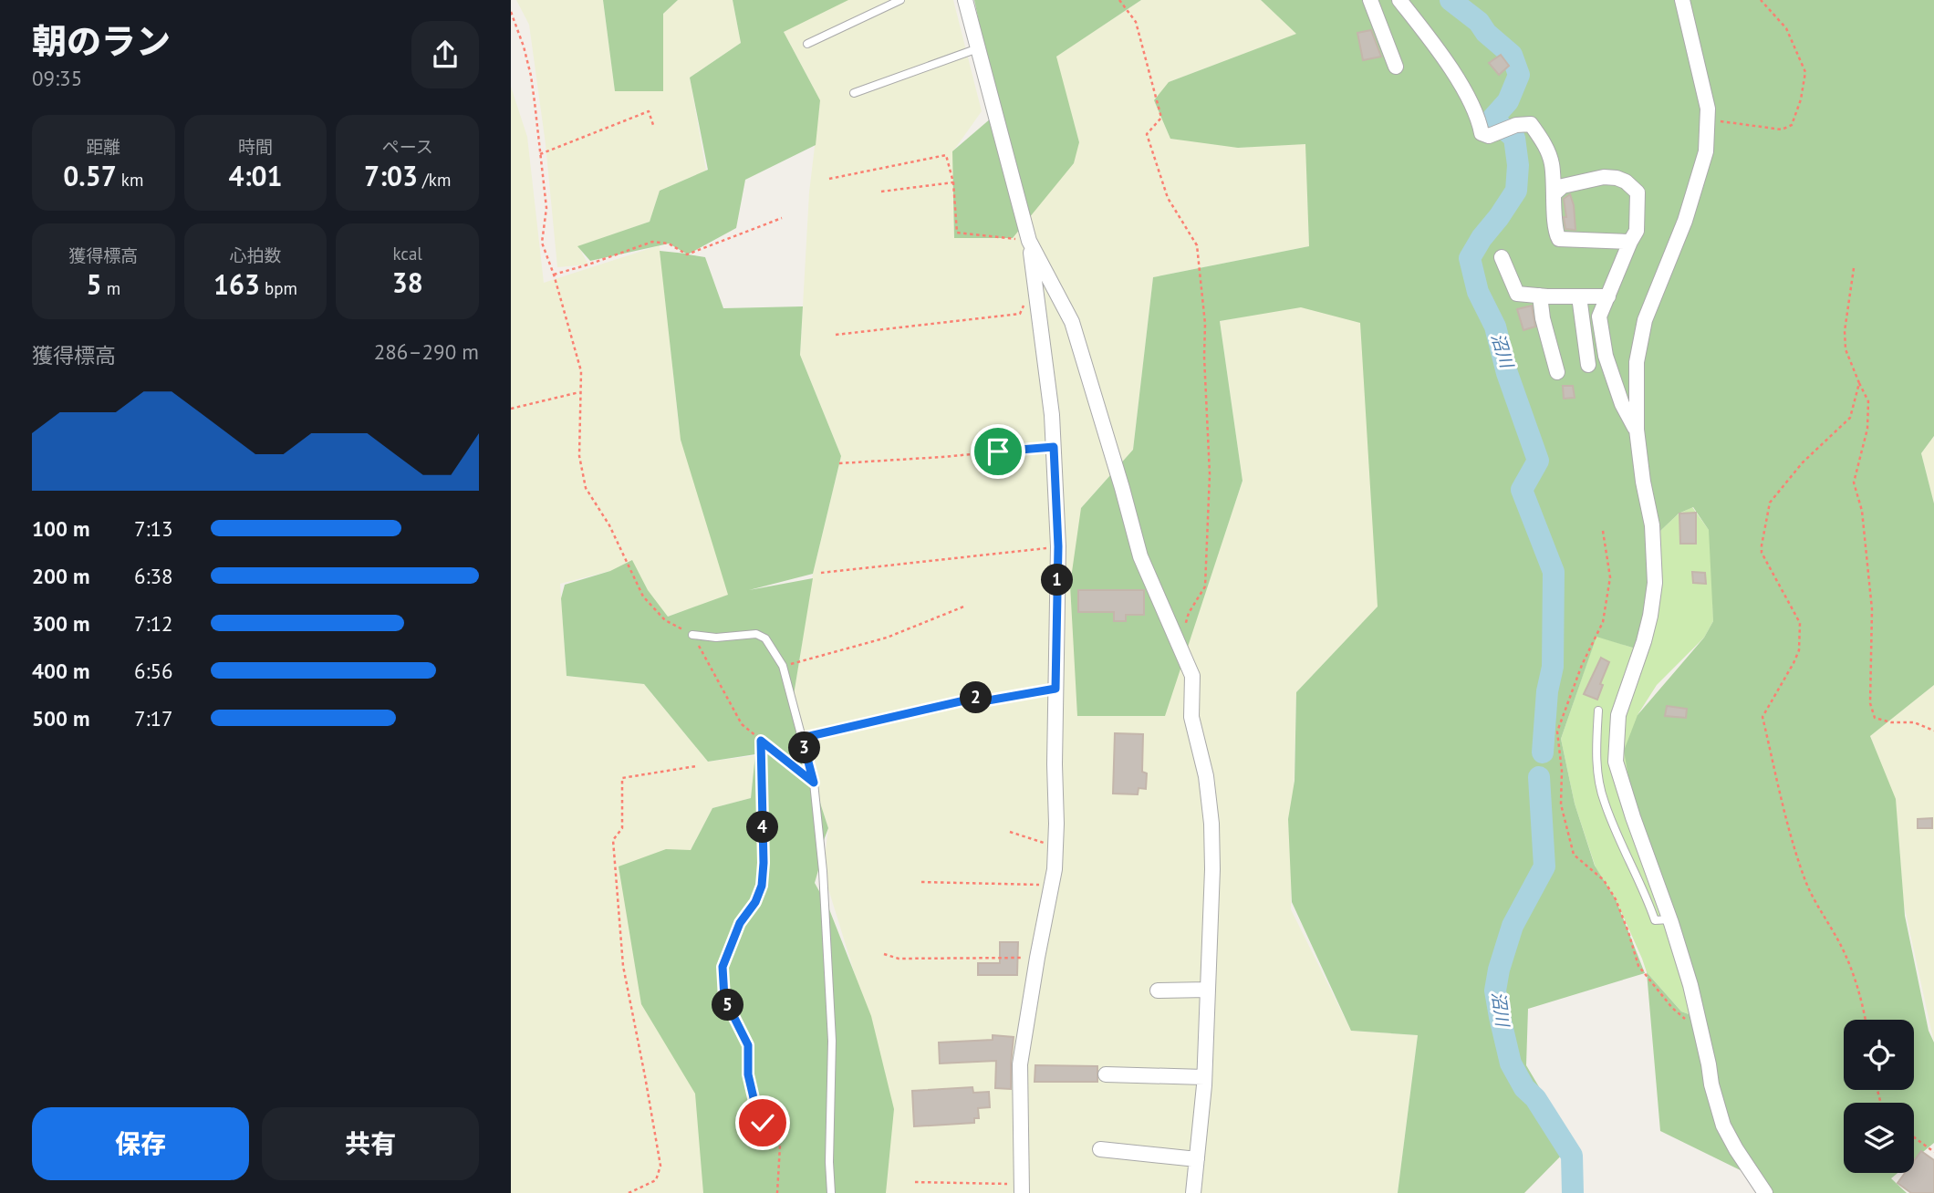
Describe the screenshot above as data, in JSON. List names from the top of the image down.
{
  "water": ["沼川"],
  "page": {
    "heading": ["朝のラン", "09:35"],
    "stats": [
      ["距離", "0.57 km"],
      ["時間", "4:01"],
      ["ペース", "7:03 /km"],
      ["獲得標高", "5 m"],
      ["心拍数", "163 bpm"],
      ["kcal", "38"]
    ],
    "chart": ["獲得標高", "286–290 m"],
    "list": [
      {
        "name": "100 m",
        "note": "7:13"
      },
      {
        "name": "200 m",
        "note": "6:38"
      },
      {
        "name": "300 m",
        "note": "7:12"
      },
      {
        "name": "400 m",
        "note": "6:56"
      },
      {
        "name": "500 m",
        "note": "7:17"
      }
    ],
    "pins": [
      "1",
      "2",
      "3",
      "4",
      "5"
    ],
    "buttons": ["保存", "共有"]
  }
}
